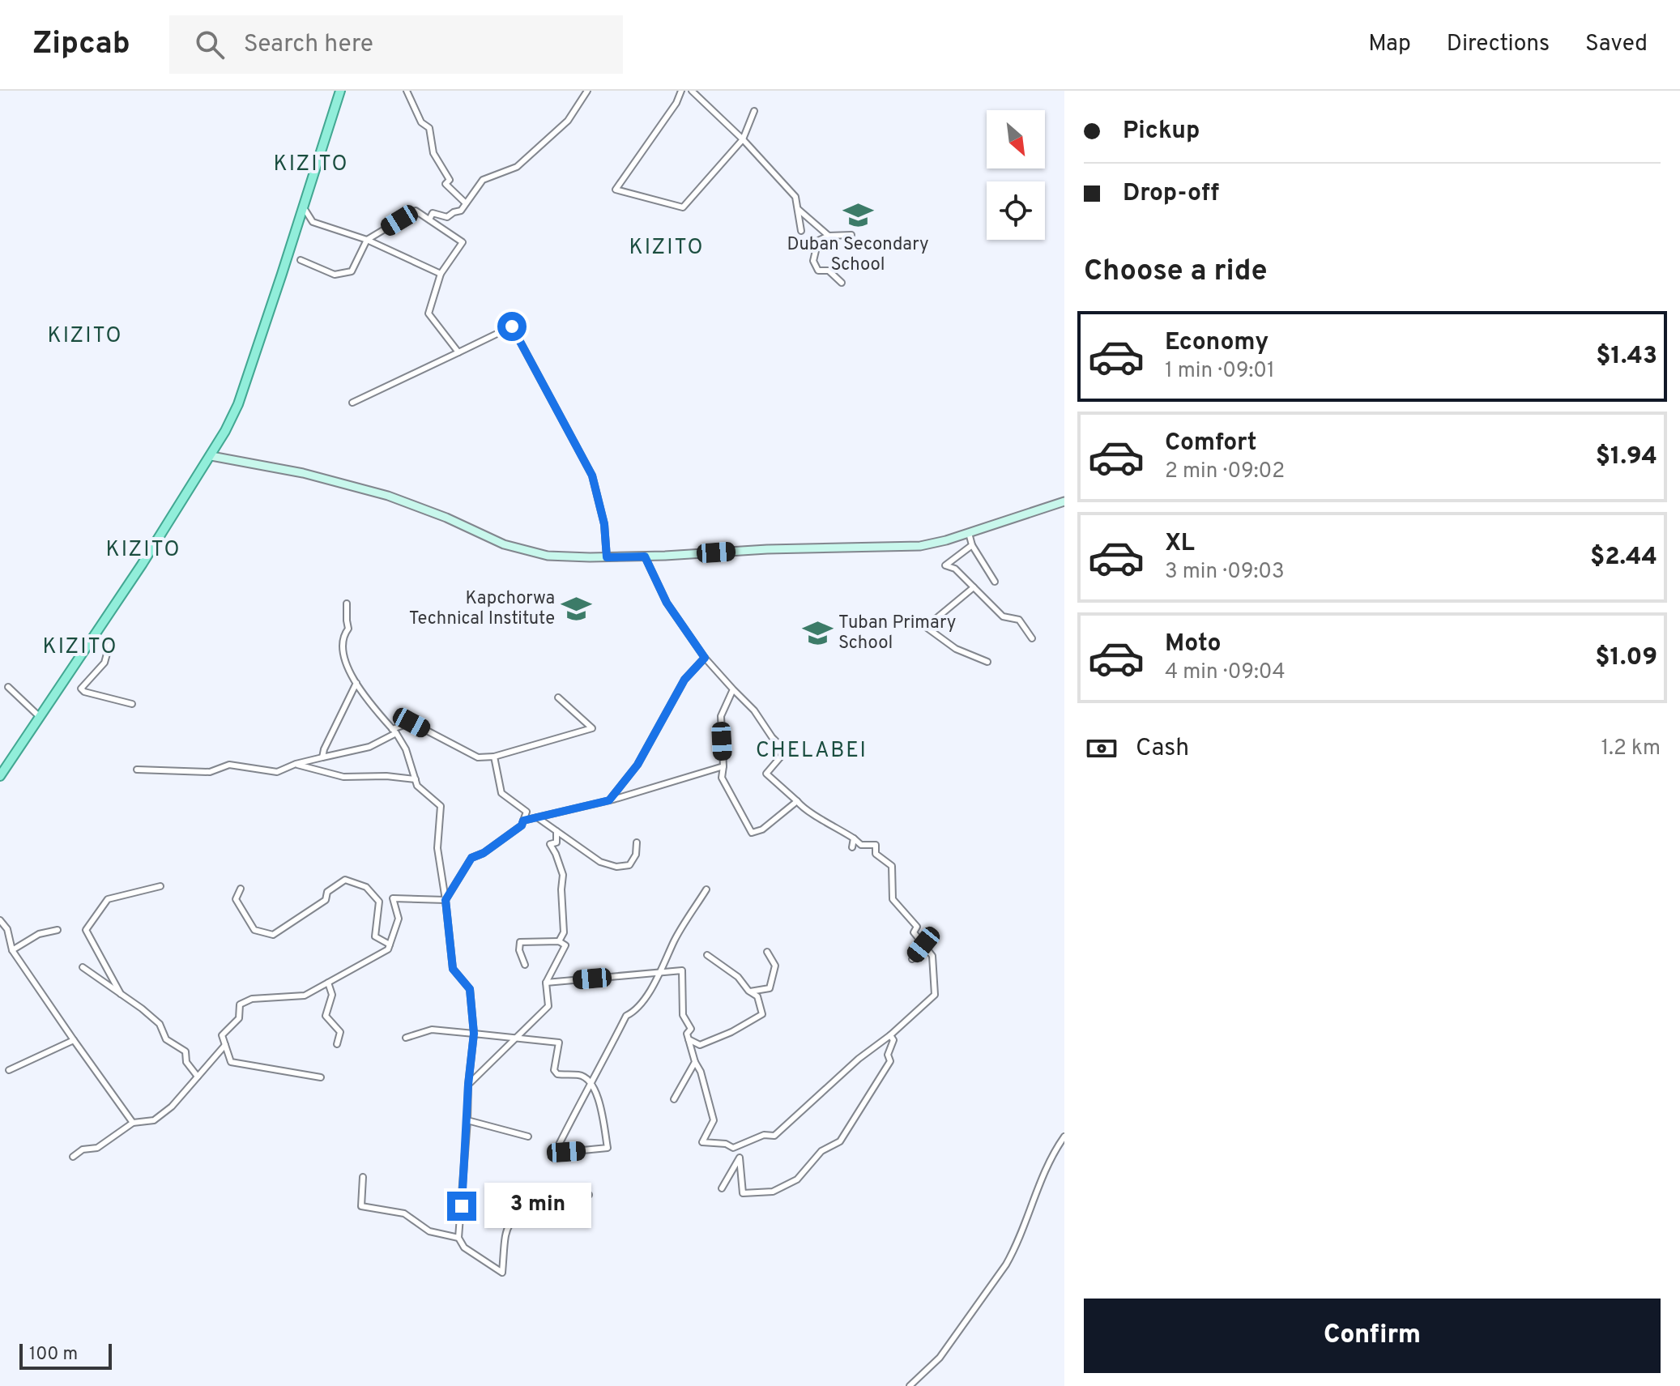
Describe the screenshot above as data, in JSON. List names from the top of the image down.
{
  "districts": [
    "KIZITO",
    "KIZITO",
    "KIZITO",
    "KIZITO",
    "KIZITO",
    "CHELABEI"
  ],
  "places": {
    "school or university": ["Duban Secondary School", "Kapchorwa Technical Institute", "Tuban Primary School"]
  },
  "scale_bar": "100 m",
  "north": "bottom right",
  "page": {
    "header": "Zipcab",
    "search": "Search here",
    "nav": ["Map", "Directions", "Saved"],
    "banner": ["Pickup", "Drop-off"],
    "heading": "Choose a ride",
    "list": [
      {
        "name": "Economy",
        "note": "1 min · 09:01",
        "value": "$1.43"
      },
      {
        "name": "Comfort",
        "note": "2 min · 09:02",
        "value": "$1.94"
      },
      {
        "name": "XL",
        "note": "3 min · 09:03",
        "value": "$2.44"
      },
      {
        "name": "Moto",
        "note": "4 min · 09:04",
        "value": "$1.09"
      }
    ],
    "pay": ["Cash", "1.2 km"],
    "bubble": "3 min",
    "buttons": "Confirm",
    "scale": "100 m"
  }
}
